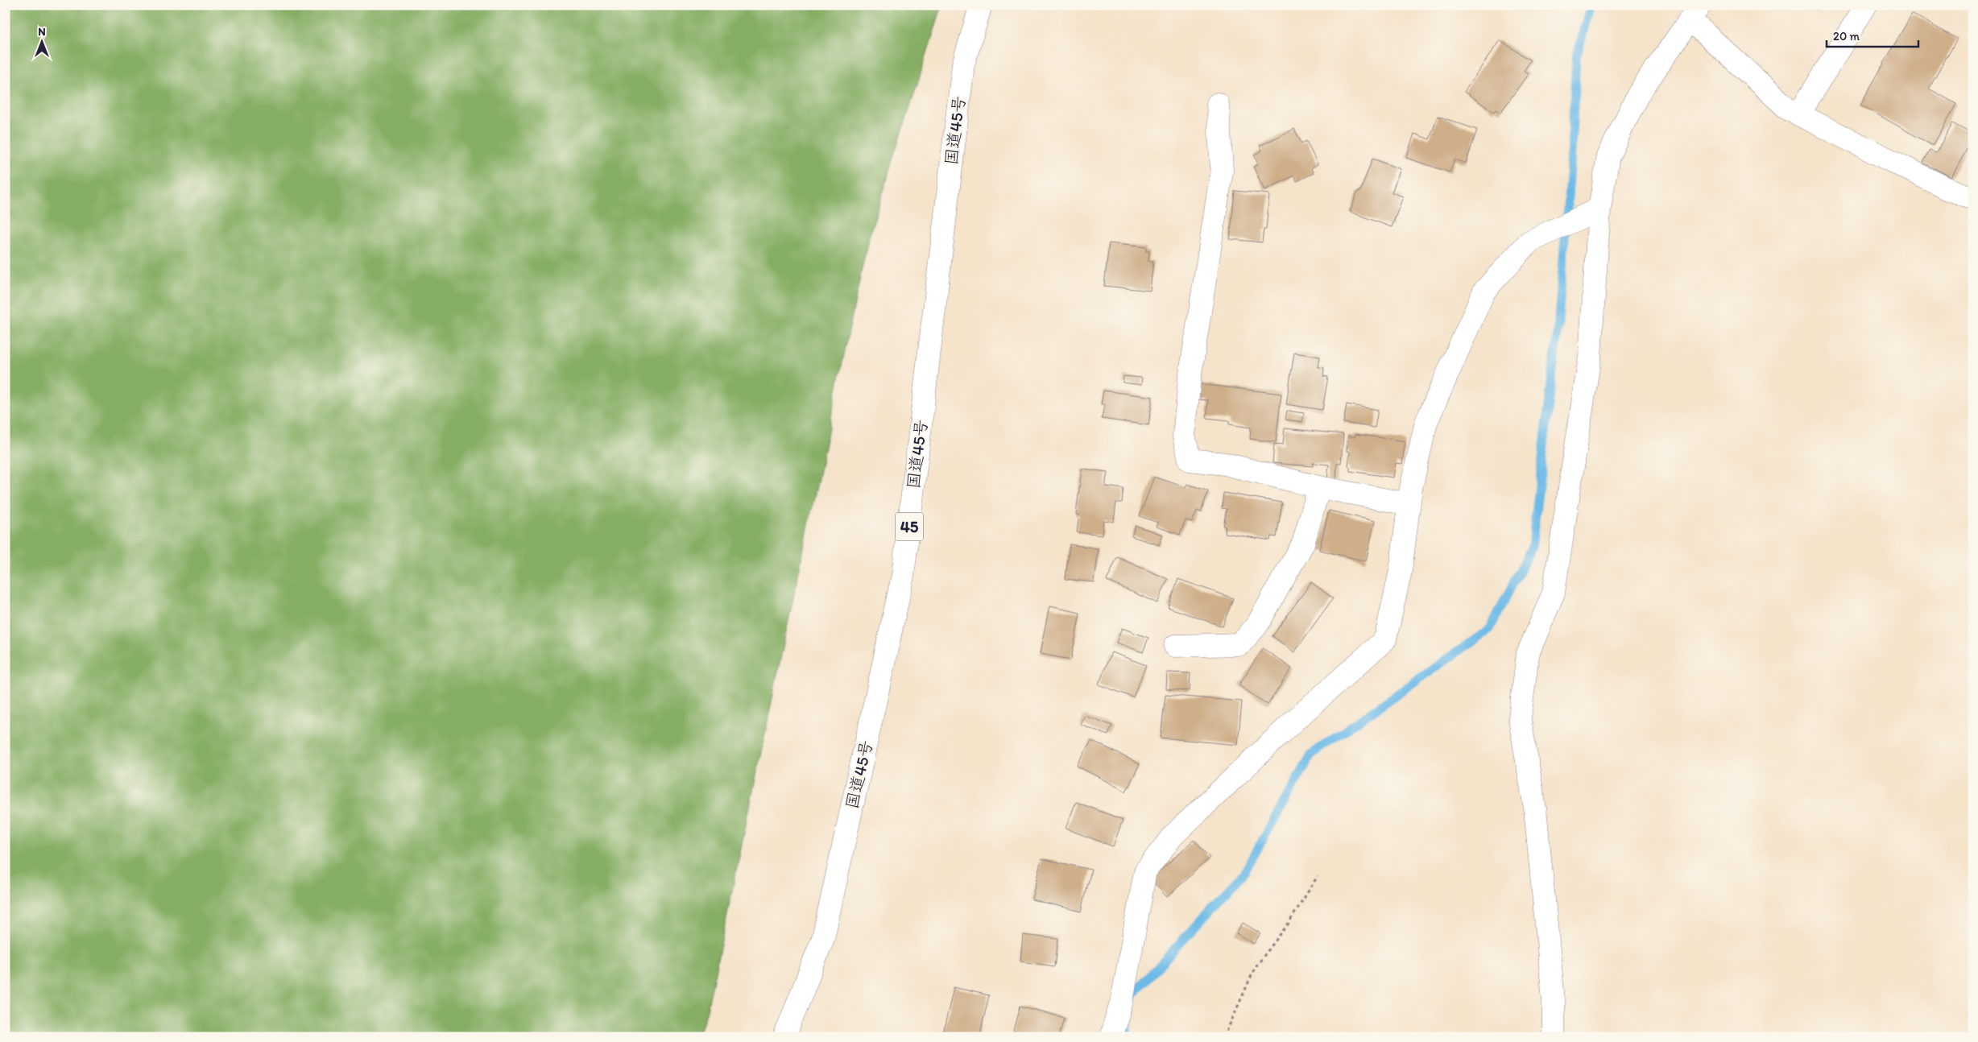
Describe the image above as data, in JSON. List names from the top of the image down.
{
  "streets": {
    "main road": ["国道45号", "45"]
  },
  "scale_bar": "20 m",
  "north": "top"
}
